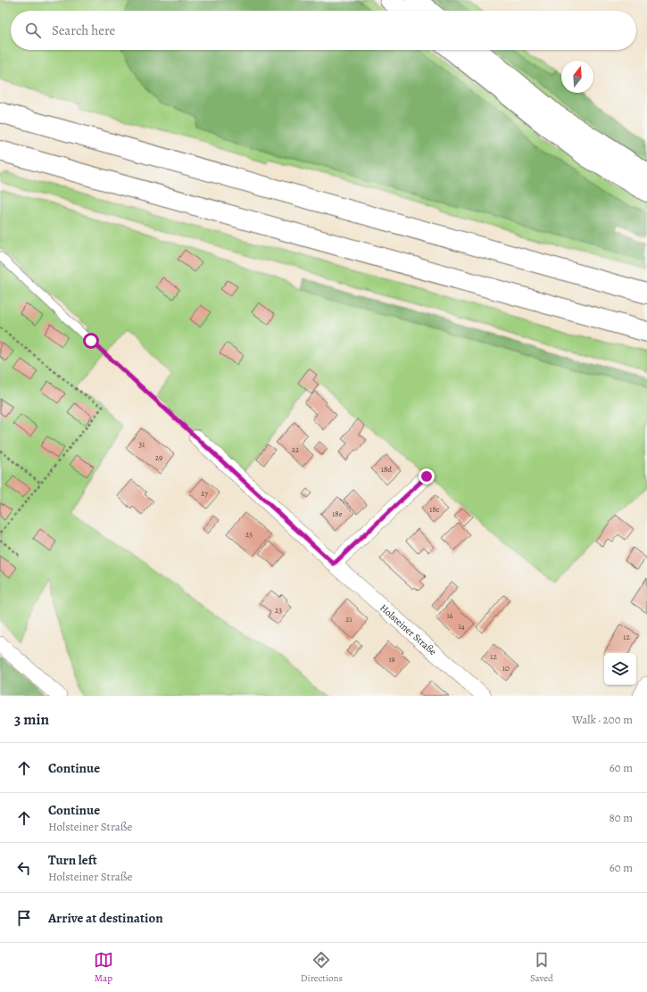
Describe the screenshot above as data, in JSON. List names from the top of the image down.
{
  "streets": {
    "street": ["Holsteiner Straße"]
  },
  "house_numbers": [
    "31",
    "22",
    "29",
    "18d",
    "27",
    "18c",
    "18e",
    "25",
    "23",
    "16",
    "21",
    "14",
    "12",
    "12",
    "19",
    "10"
  ],
  "north": "top",
  "page": {
    "search": "Search here",
    "heading": ["3 min", "Walk · 200 m"],
    "list": [
      ["Continue", "60 m"],
      ["Continue", "Holsteiner Straße", "80 m"],
      ["Turn left", "Holsteiner Straße", "60 m"],
      "Arrive at destination"
    ],
    "nav": ["Map", "Directions", "Saved"]
  }
}
